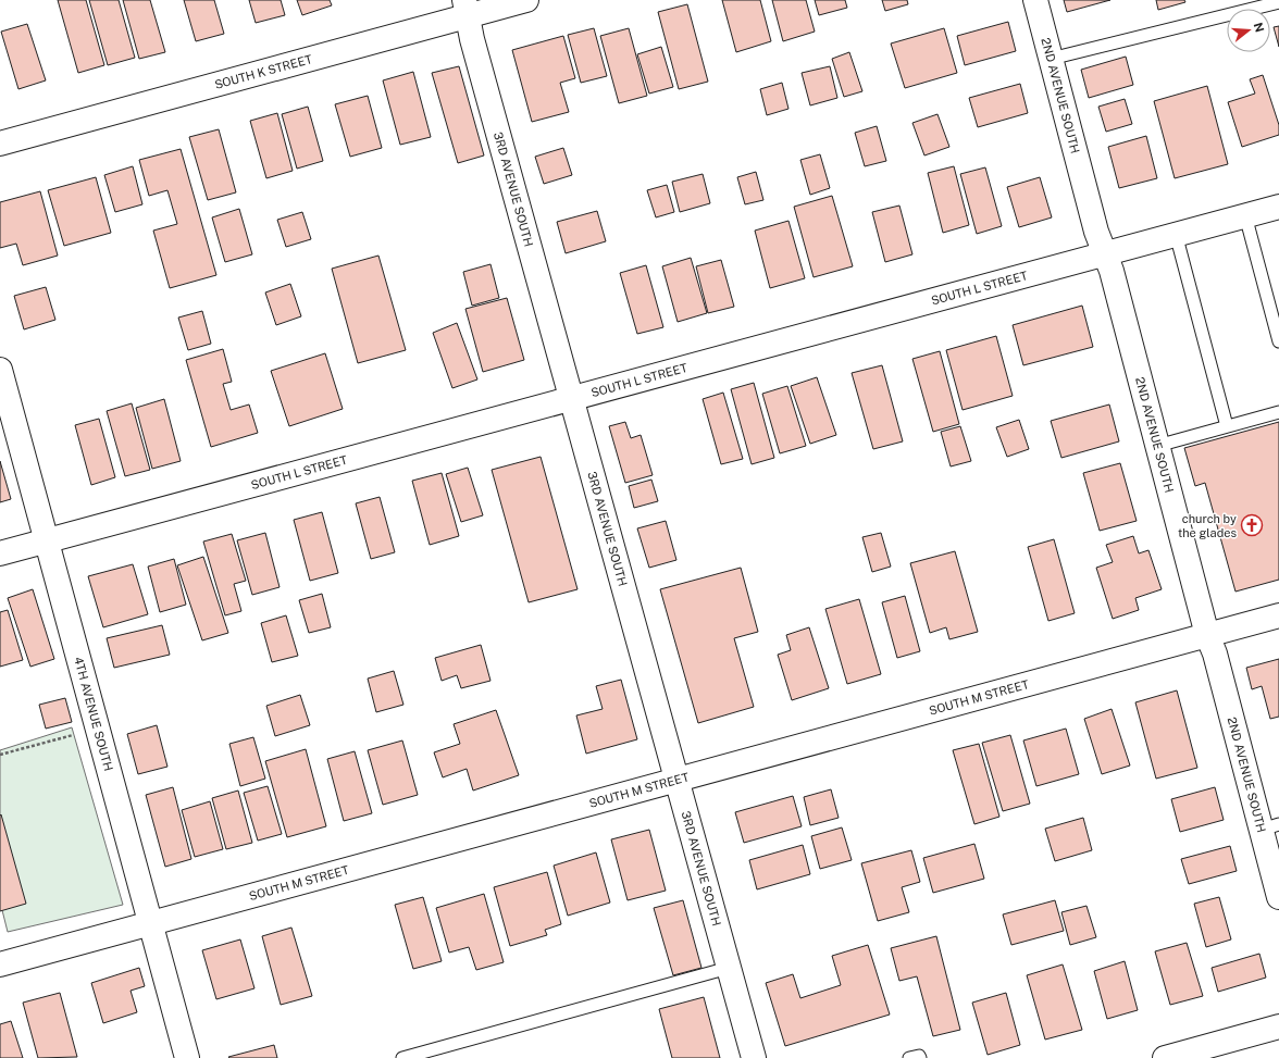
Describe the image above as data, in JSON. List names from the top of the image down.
{
  "streets": {
    "street": [
      "SOUTH K STREET",
      "2ND AVENUE SOUTH",
      "3RD AVENUE SOUTH",
      "SOUTH L STREET",
      "SOUTH M STREET",
      "4TH AVENUE SOUTH"
    ]
  },
  "crossings": [
    ["SOUTH K STREET", "3RD AVENUE SOUTH"],
    ["2ND AVENUE SOUTH", "SOUTH L STREET"],
    ["2ND AVENUE SOUTH", "SOUTH M STREET"],
    ["3RD AVENUE SOUTH", "SOUTH L STREET"],
    ["3RD AVENUE SOUTH", "SOUTH M STREET"],
    ["SOUTH L STREET", "4TH AVENUE SOUTH"],
    ["SOUTH M STREET", "4TH AVENUE SOUTH"]
  ],
  "places": {
    "church": ["church by the glades"]
  },
  "north": "right"
}
